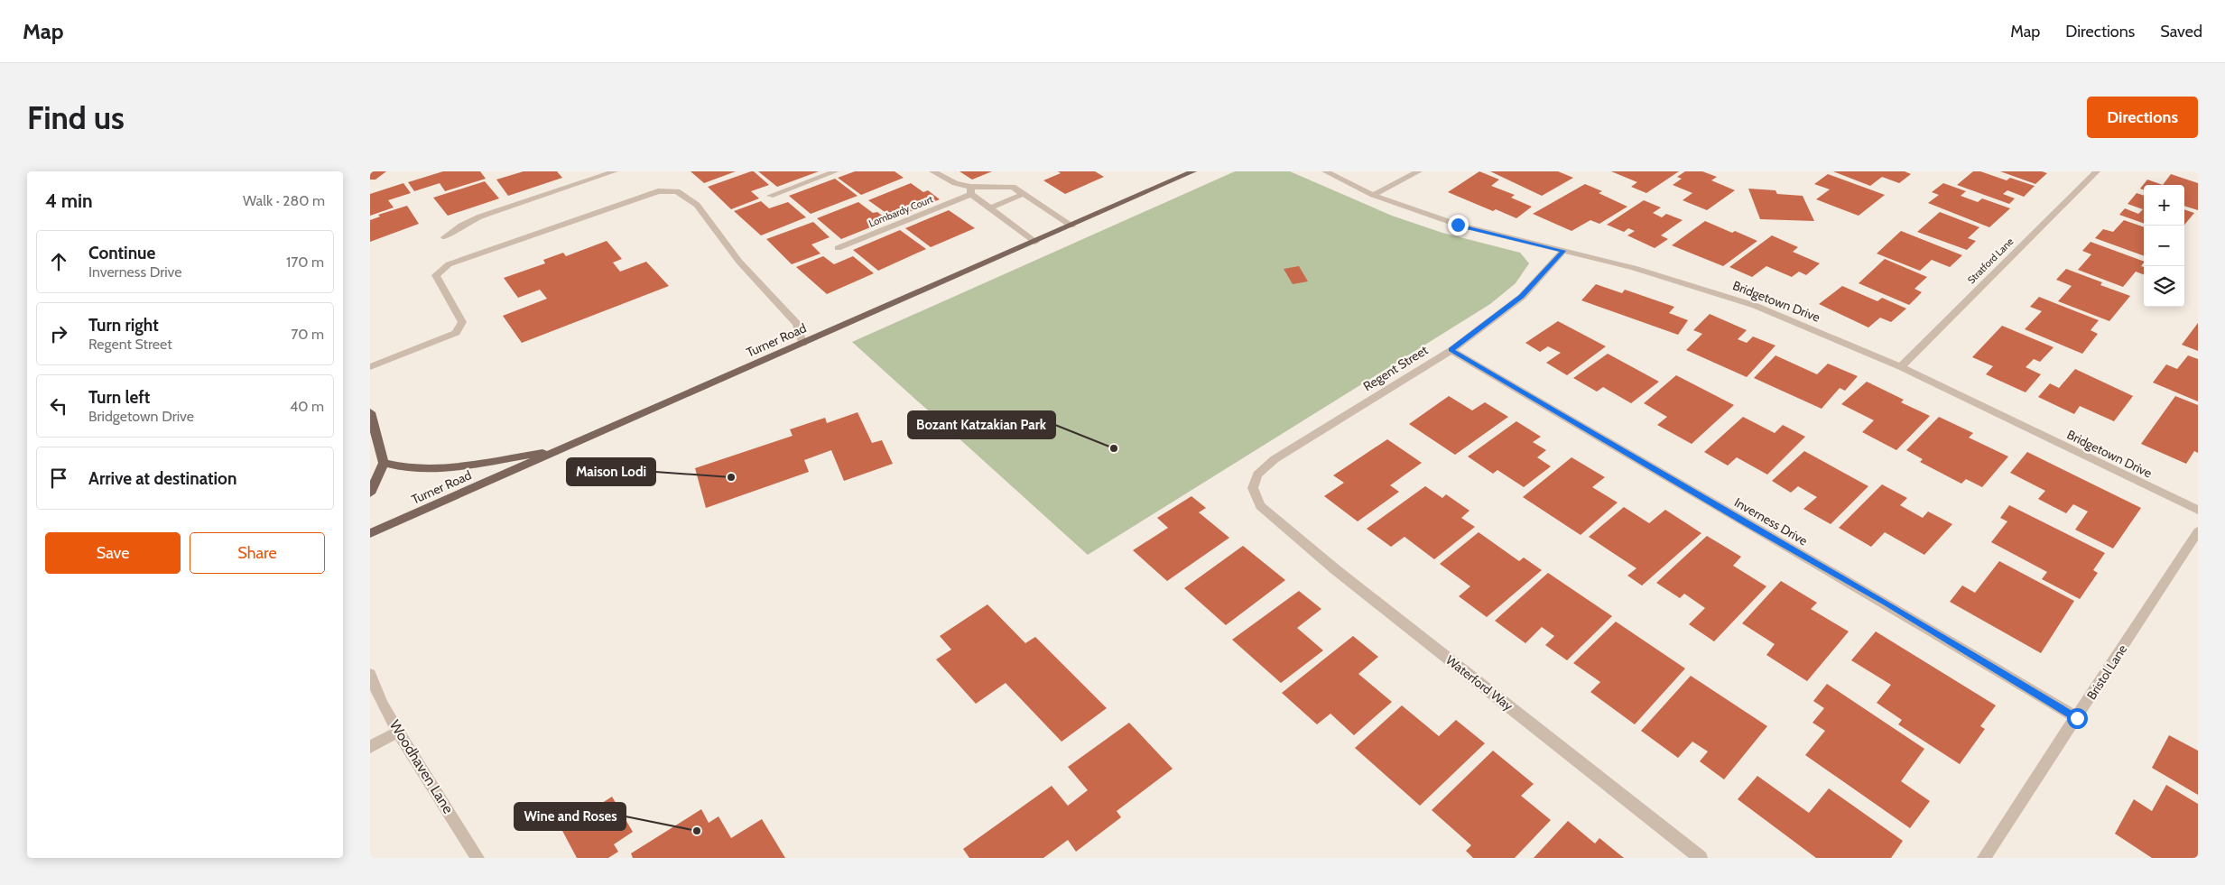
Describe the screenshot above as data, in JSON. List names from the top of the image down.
{
  "streets": {
    "main road": ["Turner Road"],
    "street": [
      "Lombardy Court",
      "Stratford Lane",
      "Bridgetown Drive",
      "Regent Street",
      "Inverness Drive",
      "Bristol Lane",
      "Waterford Way",
      "Woodhaven Lane"
    ]
  },
  "crossings": [
    ["Stratford Lane", "Bridgetown Drive"],
    ["Bridgetown Drive", "Regent Street"],
    ["Regent Street", "Inverness Drive"],
    ["Regent Street", "Waterford Way"],
    ["Inverness Drive", "Bristol Lane"]
  ],
  "places": ["Bozant Katzakian Park", "Maison Lodi", "Wine and Roses"],
  "page": {
    "header": "Map",
    "nav": ["Map", "Directions", "Saved"],
    "buttons": [
      "Directions",
      ["Save", "Share"]
    ],
    "title": "Find us",
    "heading": ["4 min", "Walk · 280 m"],
    "map_buttons": ["+", "−"],
    "list": [
      ["Continue", "Inverness Drive", "170 m"],
      ["Turn right", "Regent Street", "70 m"],
      ["Turn left", "Bridgetown Drive", "40 m"],
      "Arrive at destination"
    ]
  }
}
